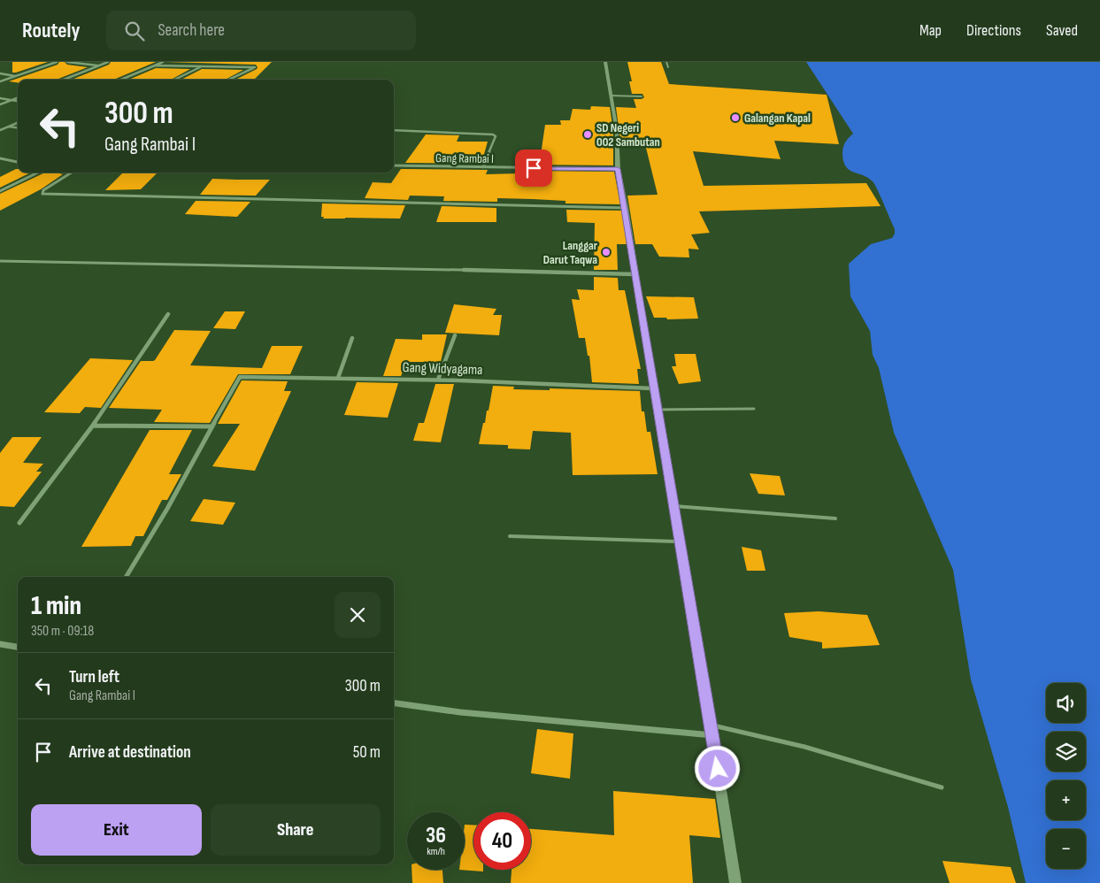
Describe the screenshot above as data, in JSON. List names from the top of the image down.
{
  "streets": {
    "street": ["Gang Rambai I", "Gang Widyagama"]
  },
  "places": ["Galangan Kapal", "SD Negeri 002 Sambutan", "Langgar Darut Taqwa"],
  "page": {
    "header": "Routely",
    "search": "Search here",
    "nav": ["Map", "Directions", "Saved"],
    "turn": ["300 m", "Gang Rambai I"],
    "heading": ["1 min", "350 m · 09:18"],
    "list": [
      {
        "name": "Turn left",
        "note": "Gang Rambai I",
        "value": "300 m"
      },
      {
        "name": "Arrive at destination",
        "value": "50 m"
      }
    ],
    "map_buttons": ["+", "−"],
    "buttons": ["Exit", "Share"],
    "speed": "36 km/h",
    "limit": "40"
  }
}
